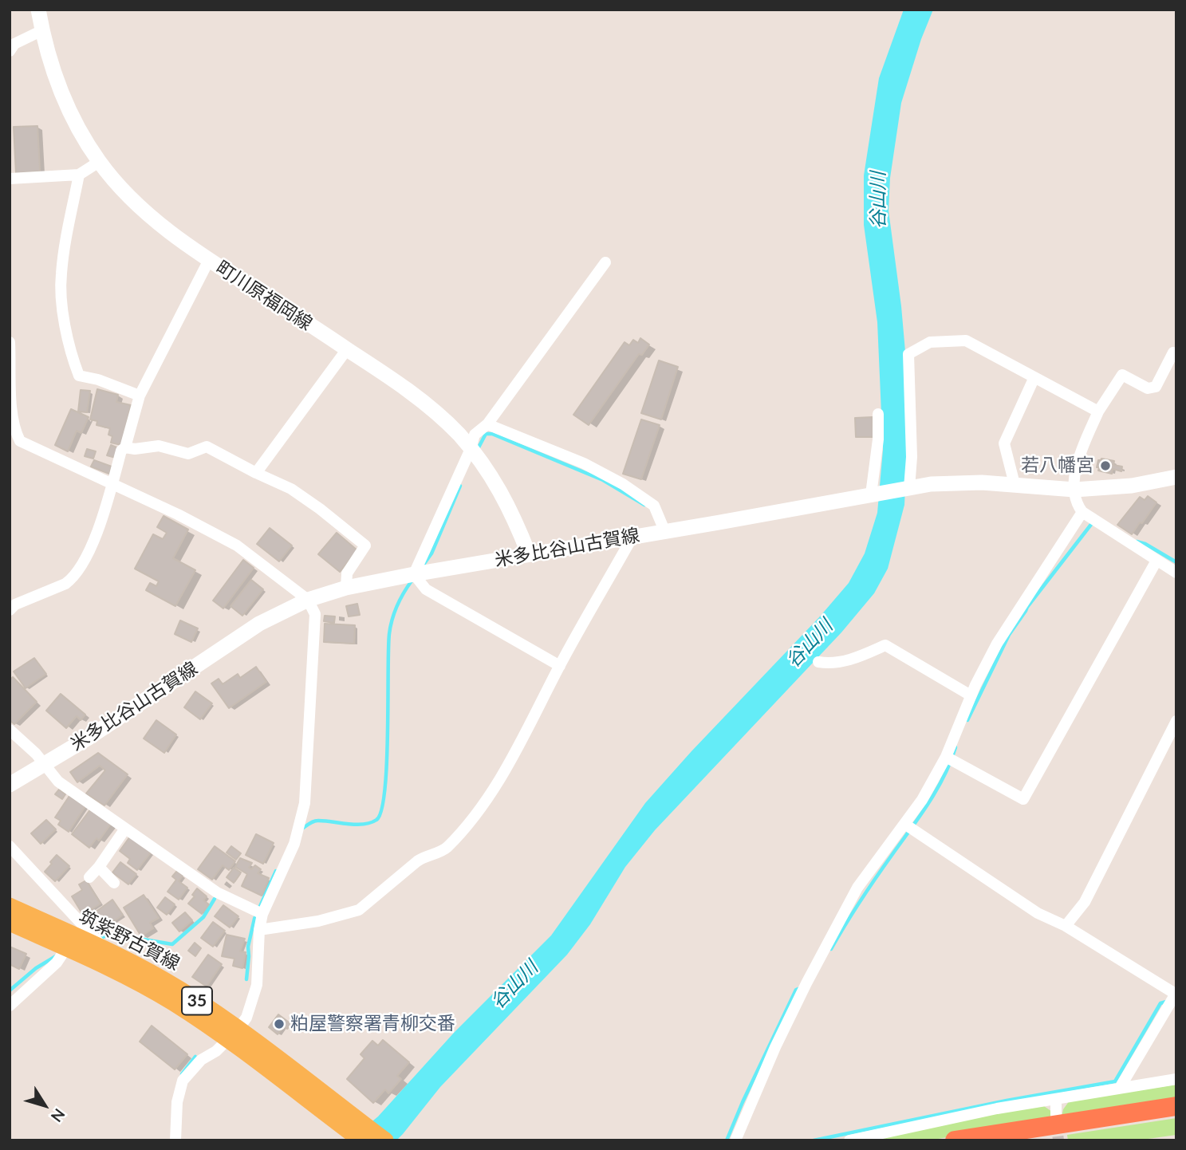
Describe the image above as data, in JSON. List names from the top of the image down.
{
  "streets": {
    "main road": [
      "町川原福岡線",
      "米多比谷山古賀線",
      "筑紫野古賀線",
      "35"
    ]
  },
  "crossings": [
    ["町川原福岡線", "米多比谷山古賀線"]
  ],
  "water": ["谷山川"],
  "places": ["若八幡宮", "粕屋警察署青柳交番"],
  "north": "bottom right"
}
